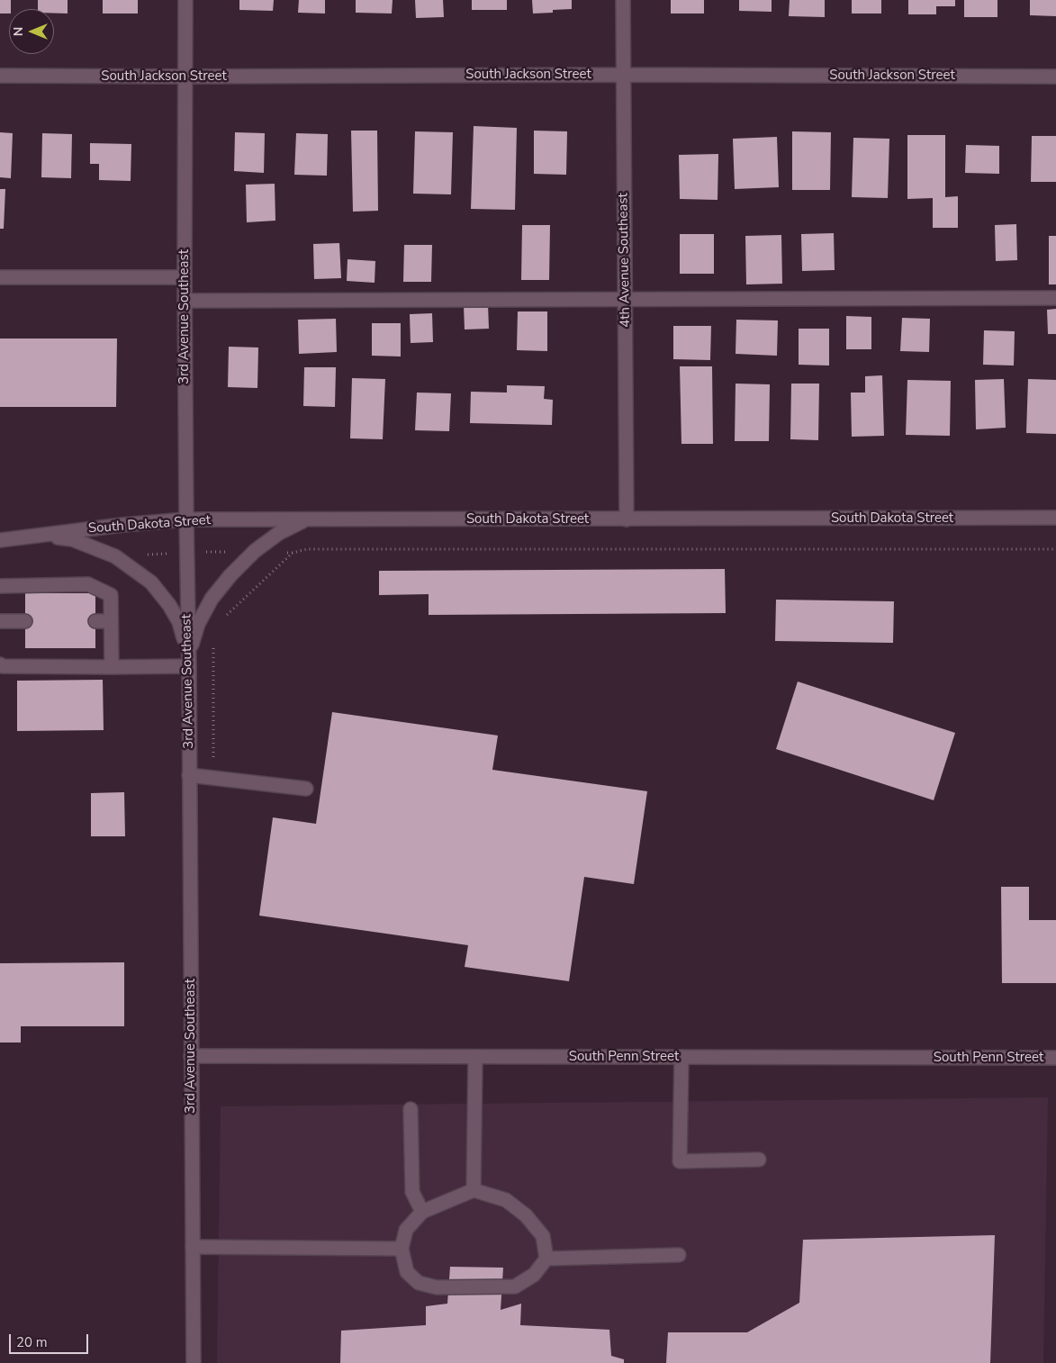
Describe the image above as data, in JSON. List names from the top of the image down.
{
  "streets": {
    "street": [
      "South Jackson Street",
      "4th Avenue Southeast",
      "3rd Avenue Southeast",
      "South Dakota Street",
      "South Penn Street"
    ]
  },
  "crossings": [
    ["South Jackson Street", "4th Avenue Southeast"],
    ["South Jackson Street", "3rd Avenue Southeast"],
    ["4th Avenue Southeast", "South Dakota Street"],
    ["3rd Avenue Southeast", "South Dakota Street"],
    ["3rd Avenue Southeast", "South Penn Street"]
  ],
  "scale_bar": "20 m",
  "north": "left"
}
